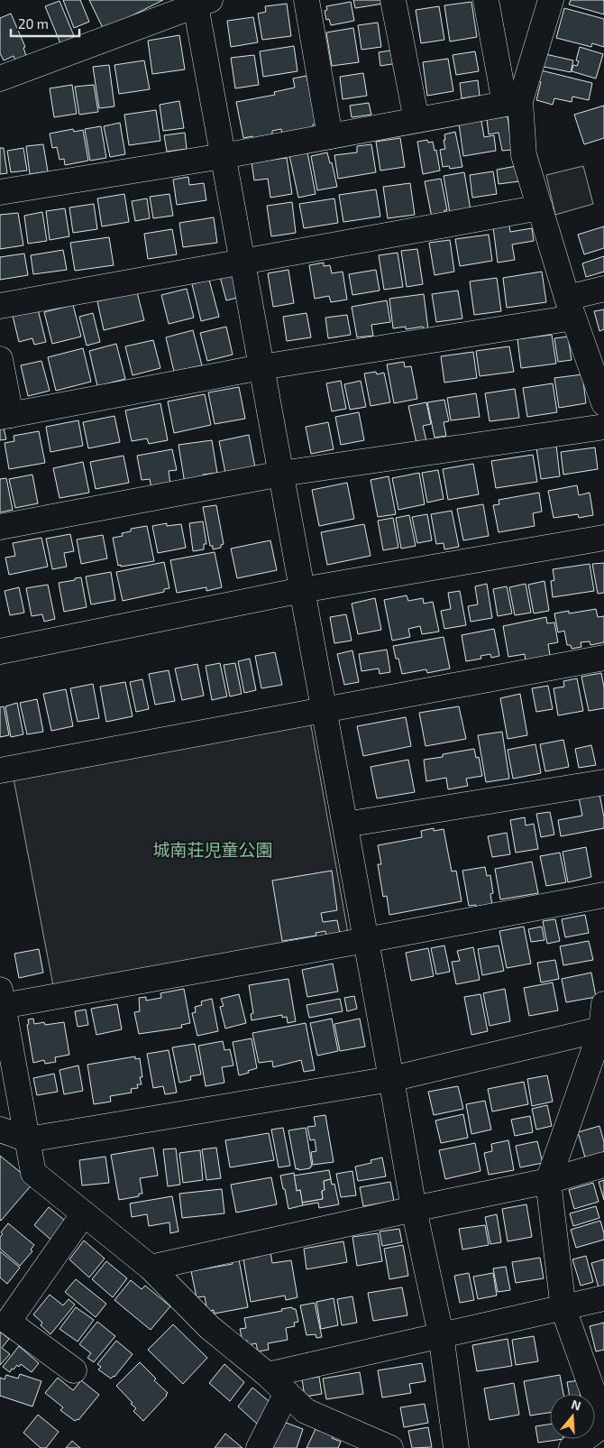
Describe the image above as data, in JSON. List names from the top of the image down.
{
  "parks": ["城南荘児童公園"],
  "scale_bar": "20 m",
  "north": "top"
}
